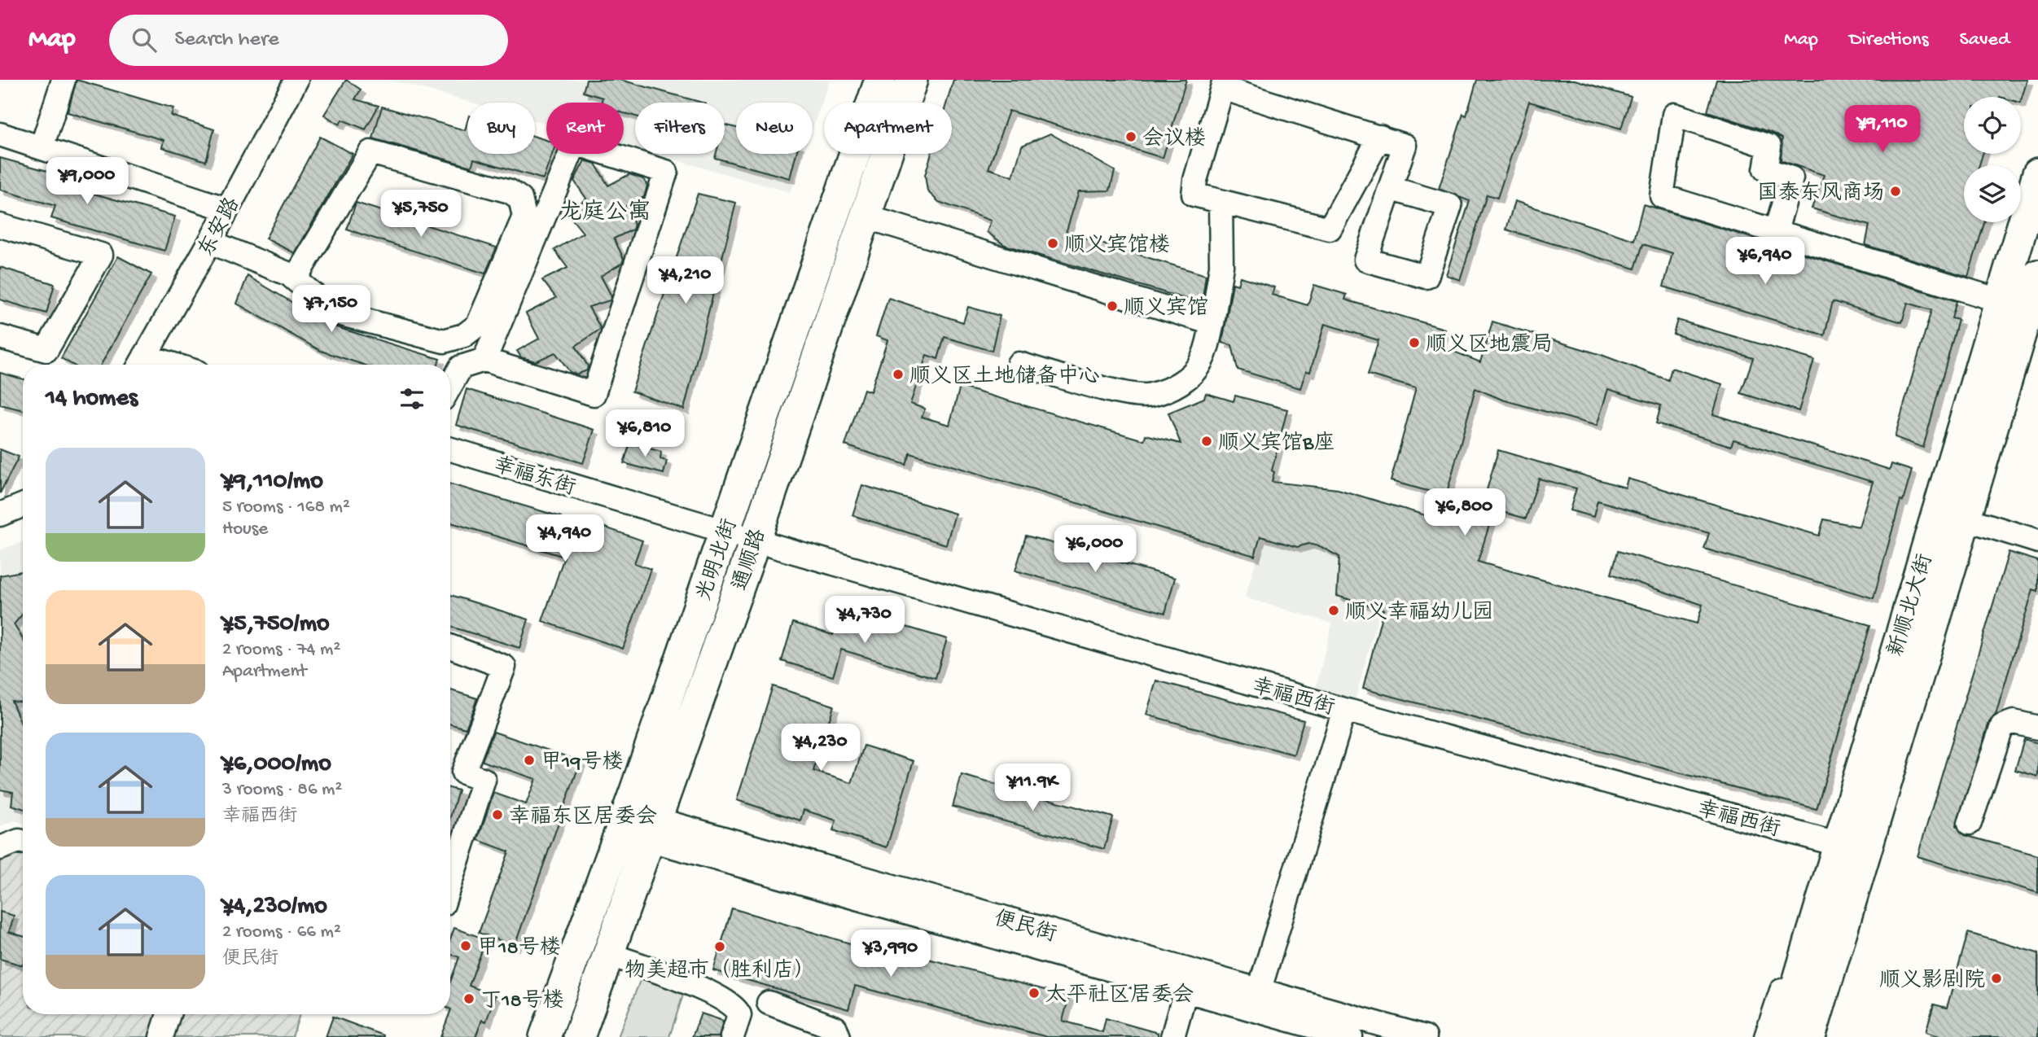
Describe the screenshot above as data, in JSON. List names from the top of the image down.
{
  "streets": {
    "main road": ["光明北街", "通顺路", "新顺北大街"],
    "street": [
      "东安路",
      "幸福东街",
      "幸福西街",
      "便民街"
    ]
  },
  "crossings": [
    ["幸福东街", "光明北街"],
    ["幸福东街", "幸福西街"],
    ["光明北街", "幸福西街"],
    ["光明北街", "便民街"],
    ["通顺路", "幸福西街"],
    ["通顺路", "便民街"],
    ["新顺北大街", "幸福西街"]
  ],
  "districts": ["龙庭公寓"],
  "places": [
    "会议楼",
    "国泰东风商场",
    "顺义宾馆楼",
    "顺义宾馆",
    "顺义区地震局",
    "顺义区土地储备中心",
    "顺义宾馆B座",
    "顺义幸福幼儿园",
    "甲19号楼",
    "幸福东区居委会",
    "甲18号楼",
    "物美超市（胜利店）",
    "顺义影剧院",
    "太平社区居委会",
    "丁18号楼"
  ],
  "page": {
    "header": "Map",
    "search": "Search here",
    "nav": ["Map", "Directions", "Saved"],
    "chip": [
      "Buy",
      "Rent",
      "Filters",
      "New",
      "Apartment"
    ],
    "price": [
      "¥9,110",
      "¥9,000",
      "¥5,750",
      "¥6,940",
      "¥4,210",
      "¥7,150",
      "¥6,810",
      "¥6,800",
      "¥4,940",
      "¥6,000",
      "¥4,730",
      "¥4,230",
      "¥11.9K",
      "¥3,990"
    ],
    "heading": "14 homes",
    "list": [
      {
        "name": "¥9,110/mo",
        "note": "5 rooms · 168 m² · House"
      },
      {
        "name": "¥5,750/mo",
        "note": "2 rooms · 74 m² · Apartment"
      },
      {
        "name": "¥6,000/mo",
        "note": "3 rooms · 86 m² · 幸福西街"
      },
      {
        "name": "¥4,230/mo",
        "note": "2 rooms · 66 m² · 便民街"
      }
    ]
  }
}
